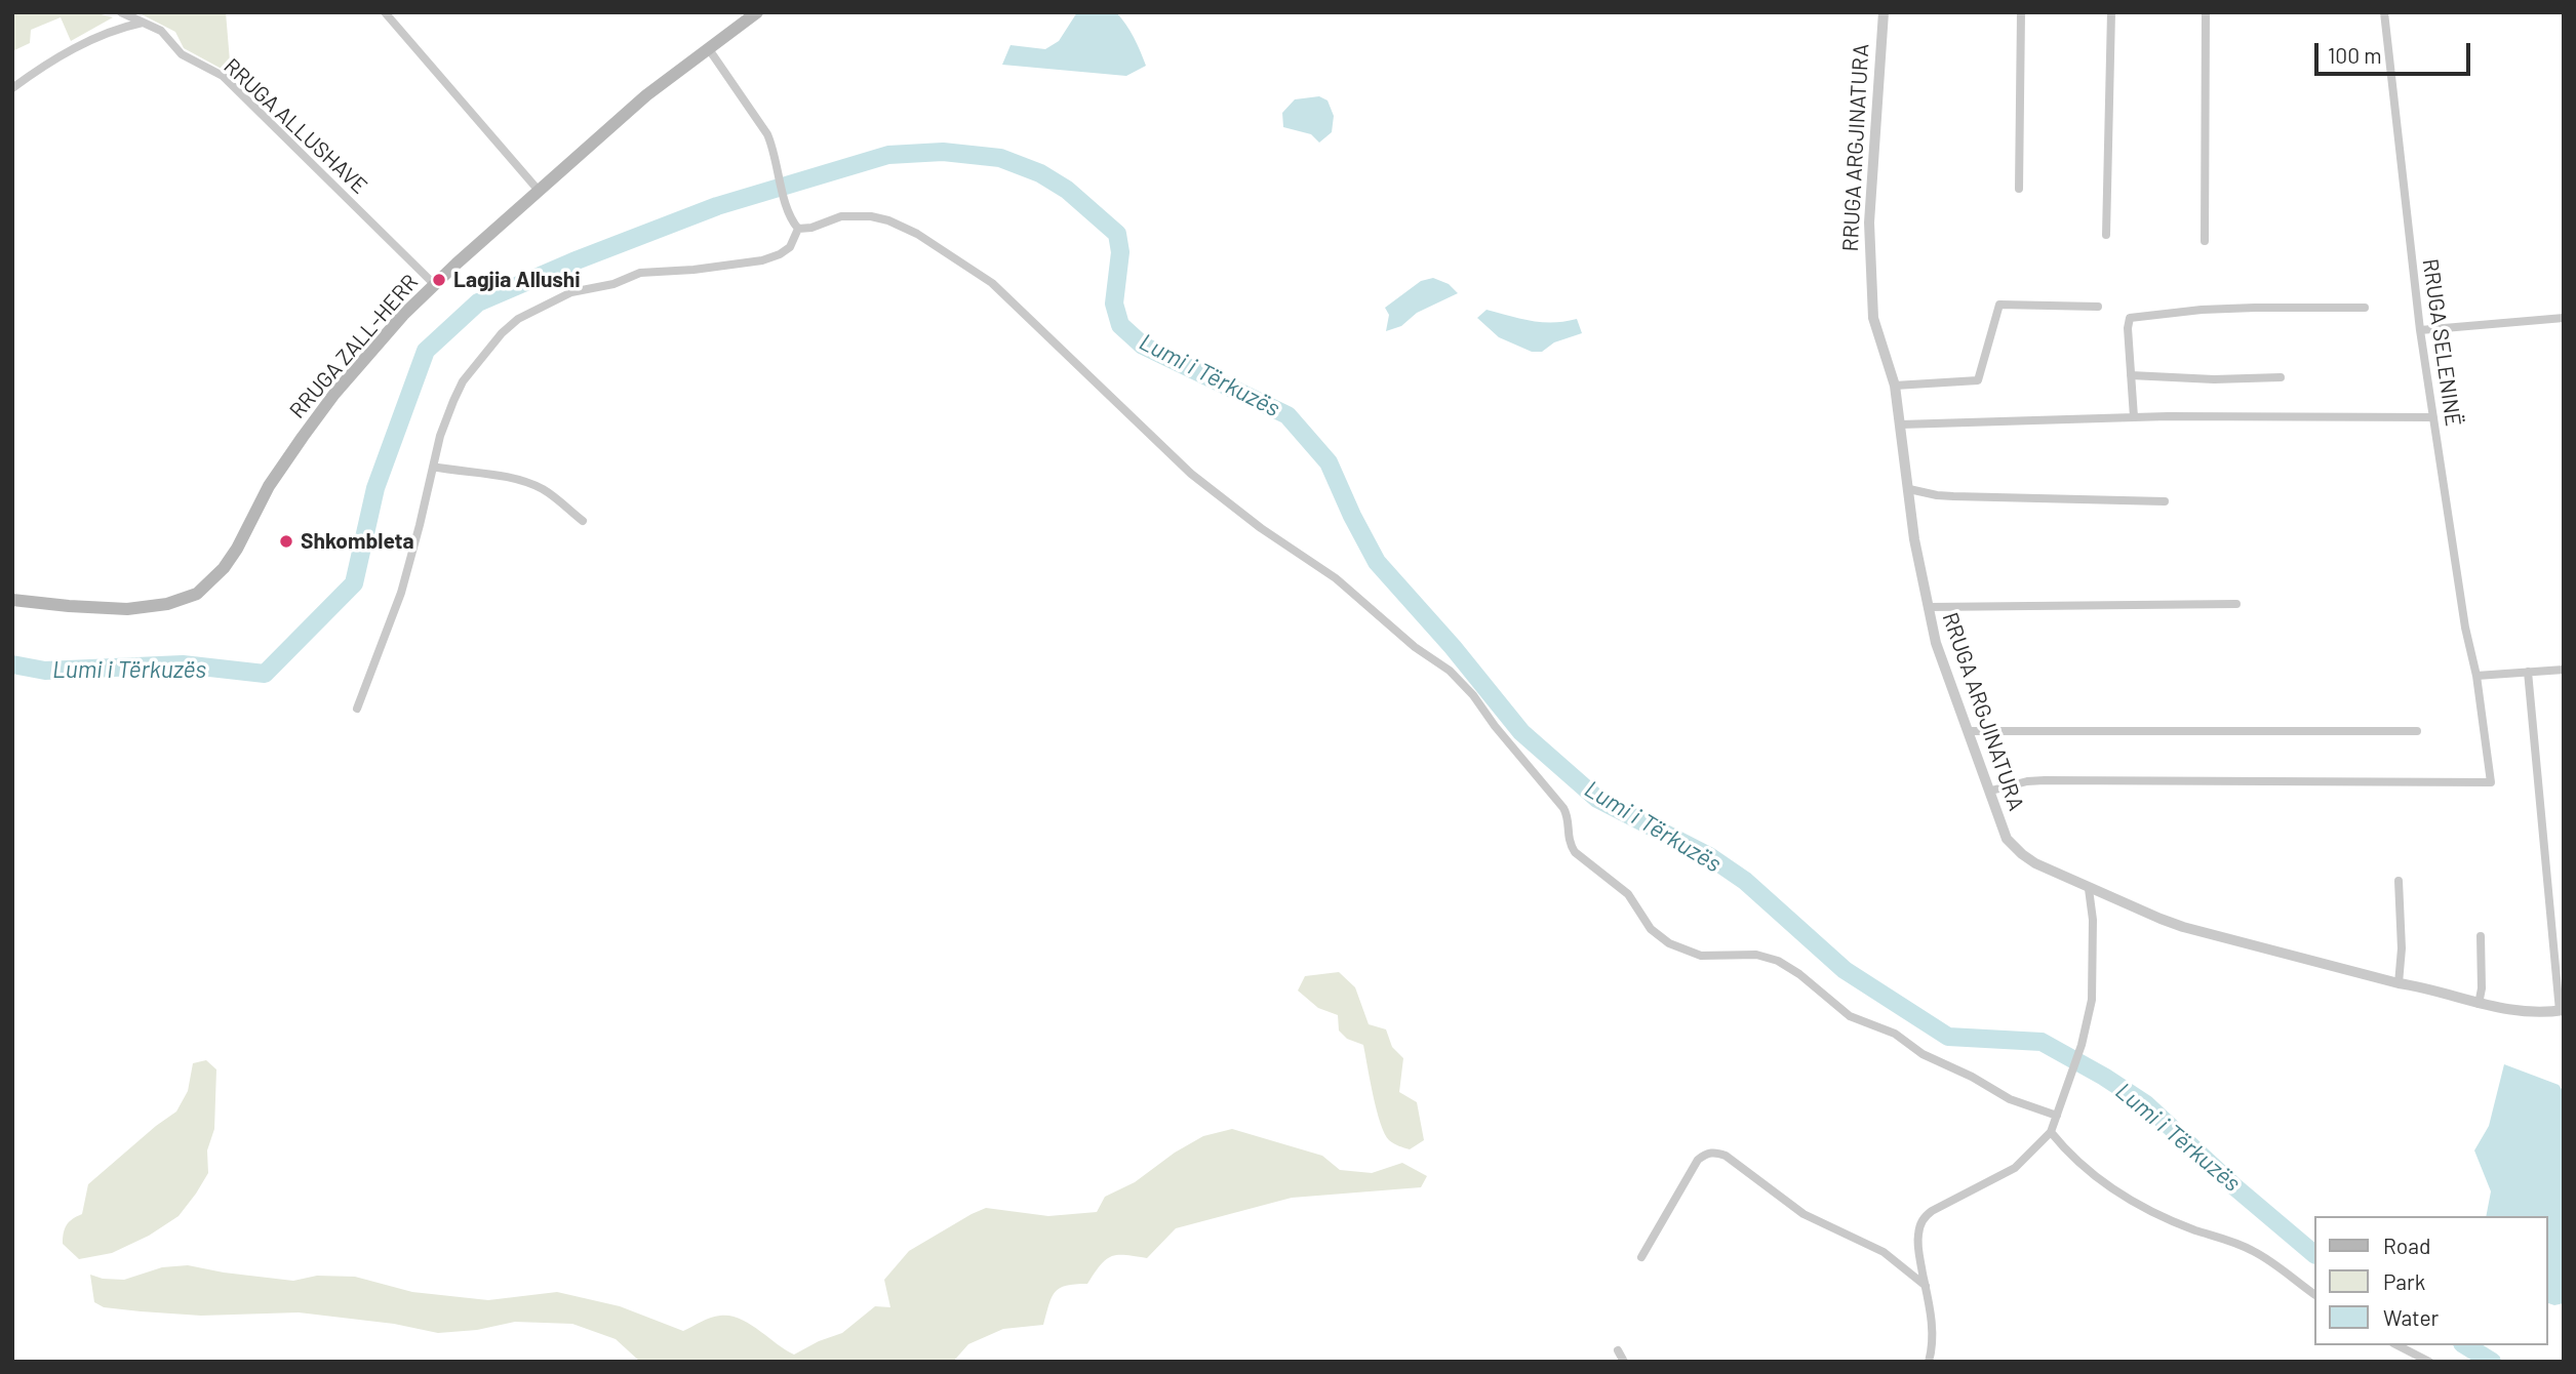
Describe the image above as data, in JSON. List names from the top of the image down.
{
  "streets": {
    "main road": ["RRUGA ZALL-HERR"],
    "street": ["RRUGA ALLUSHAVE", "RRUGA ARGJINATURA", "RRUGA SELENINË"]
  },
  "crossings": [
    ["RRUGA ALLUSHAVE", "RRUGA ZALL-HERR"],
    ["RRUGA ARGJINATURA", "RRUGA SELENINË"]
  ],
  "water": ["Lumi i Tërkuzës"],
  "places": ["Lagjia Allushi", "Shkombleta"],
  "legend": ["Road", "Park", "Water"],
  "scale_bar": "100 m"
}
